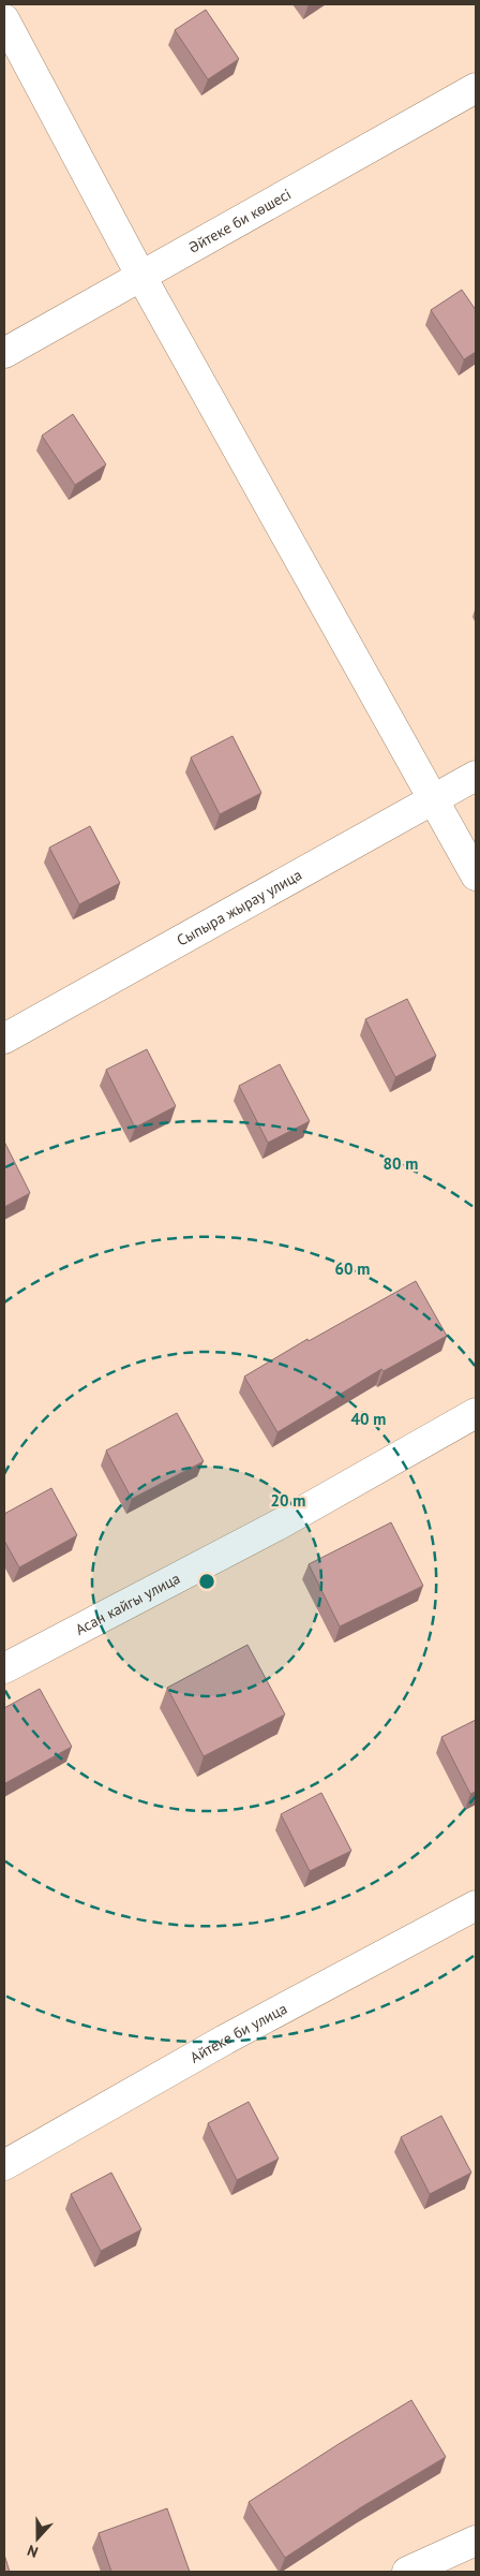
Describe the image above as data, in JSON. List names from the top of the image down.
{
  "streets": {
    "street": [
      "Әйтеке би көшесі",
      "Сыпыра жырау улица",
      "Асан кайгы улица",
      "Айтеке би улица"
    ]
  },
  "north": "bottom",
  "rings": [
    "80 m",
    "60 m",
    "40 m",
    "20 m"
  ]
}
